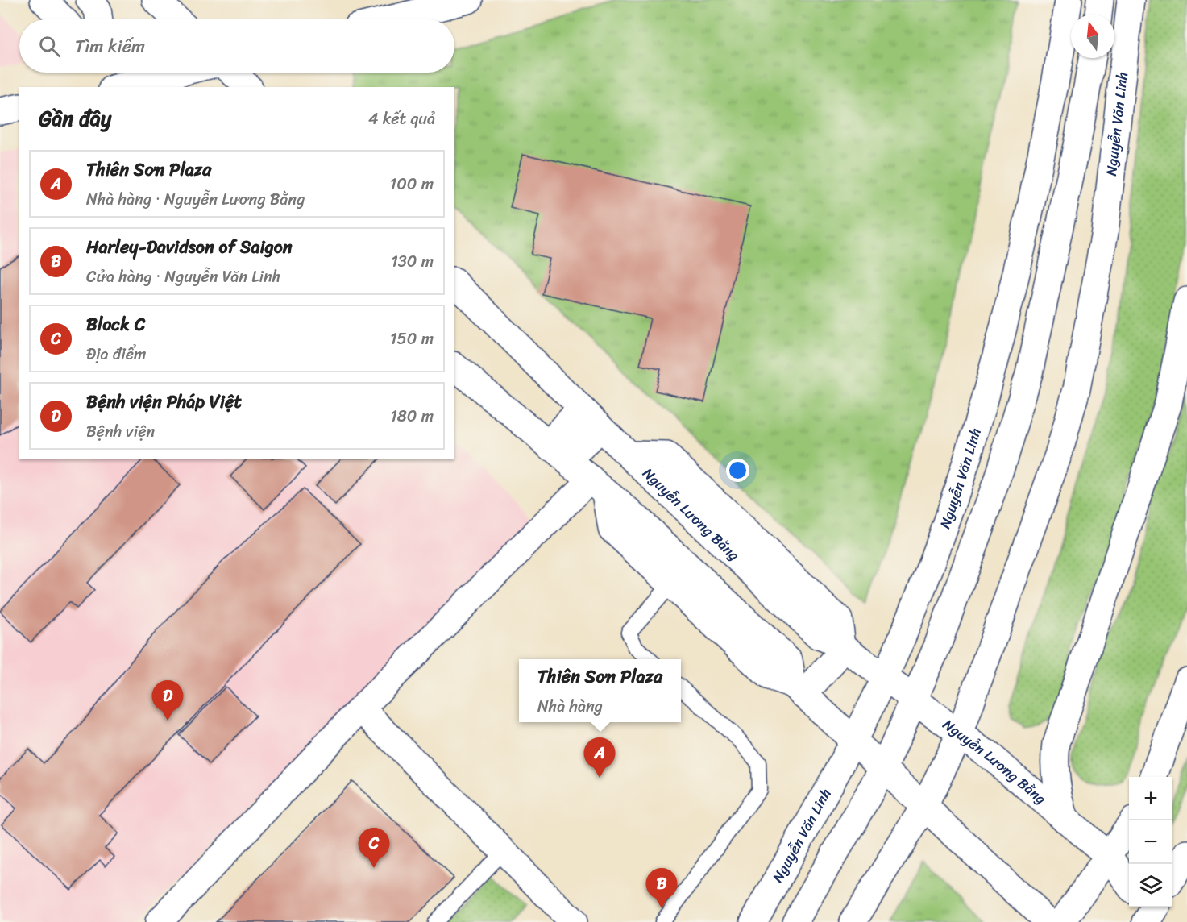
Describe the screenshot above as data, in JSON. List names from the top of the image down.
{
  "streets": {
    "main road": ["Nguyễn Văn Linh", "Nguyễn Lương Bằng"]
  },
  "crossings": [
    ["Nguyễn Văn Linh", "Nguyễn Lương Bằng"]
  ],
  "north": "top",
  "page": {
    "search": "Tìm kiếm",
    "heading": ["Gần đây", "4 kết quả"],
    "list": [
      {
        "mark": "A",
        "name": "Thiên Sơn Plaza",
        "note": "Nhà hàng · Nguyễn Lương Bằng",
        "value": "100 m"
      },
      {
        "mark": "B",
        "name": "Harley-Davidson of Saigon",
        "note": "Cửa hàng · Nguyễn Văn Linh",
        "value": "130 m"
      },
      {
        "mark": "C",
        "name": "Block C",
        "note": "Địa điểm",
        "value": "150 m"
      },
      {
        "mark": "D",
        "name": "Bệnh viện Pháp Việt",
        "note": "Bệnh viện",
        "value": "180 m"
      }
    ],
    "popup": ["Thiên Sơn Plaza", "Nhà hàng"],
    "pins": [
      "D",
      "A",
      "C",
      "B"
    ],
    "map_buttons": ["+", "−"]
  }
}
